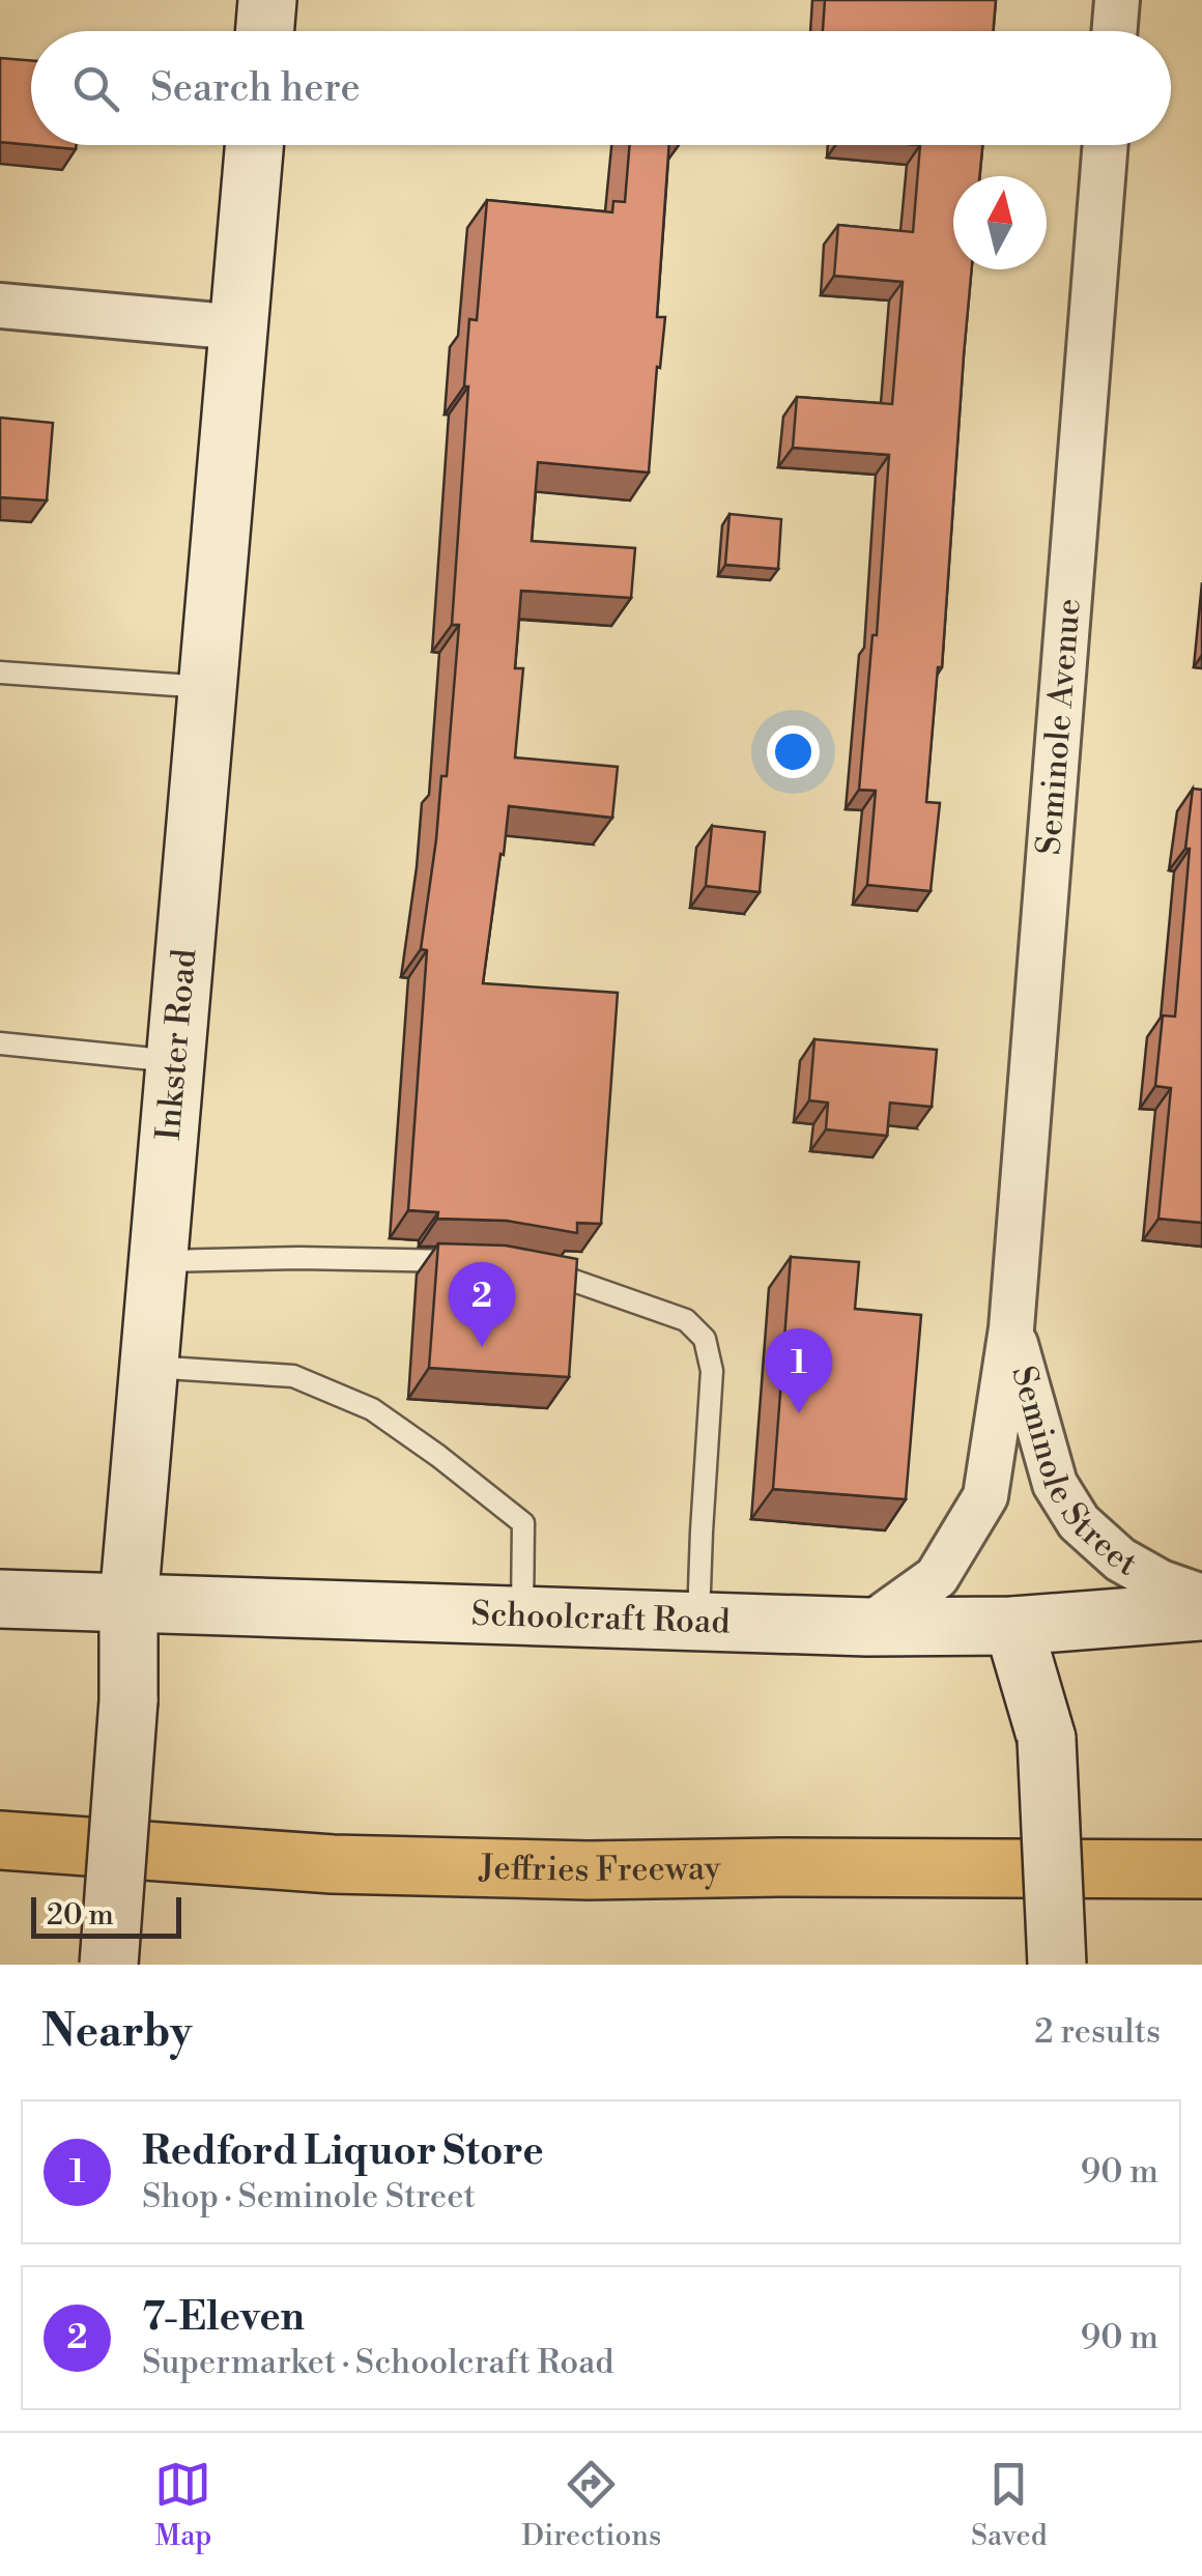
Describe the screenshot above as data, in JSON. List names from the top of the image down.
{
  "streets": {
    "highway": ["Jeffries Freeway"],
    "main road": ["Inkster Road", "Schoolcraft Road"],
    "street": ["Seminole Avenue", "Seminole Street"]
  },
  "crossings": [
    ["Seminole Avenue", "Seminole Street"],
    ["Inkster Road", "Schoolcraft Road"],
    ["Seminole Street", "Schoolcraft Road"]
  ],
  "scale_bar": "20 m",
  "north": "top",
  "page": {
    "search": "Search here",
    "pins": ["2", "1"],
    "scale": "20 m",
    "heading": ["Nearby", "2 results"],
    "list": [
      {
        "mark": "1",
        "name": "Redford Liquor Store",
        "note": "Shop · Seminole Street",
        "value": "90 m"
      },
      {
        "mark": "2",
        "name": "7-Eleven",
        "note": "Supermarket · Schoolcraft Road",
        "value": "90 m"
      }
    ],
    "nav": ["Map", "Directions", "Saved"]
  }
}
